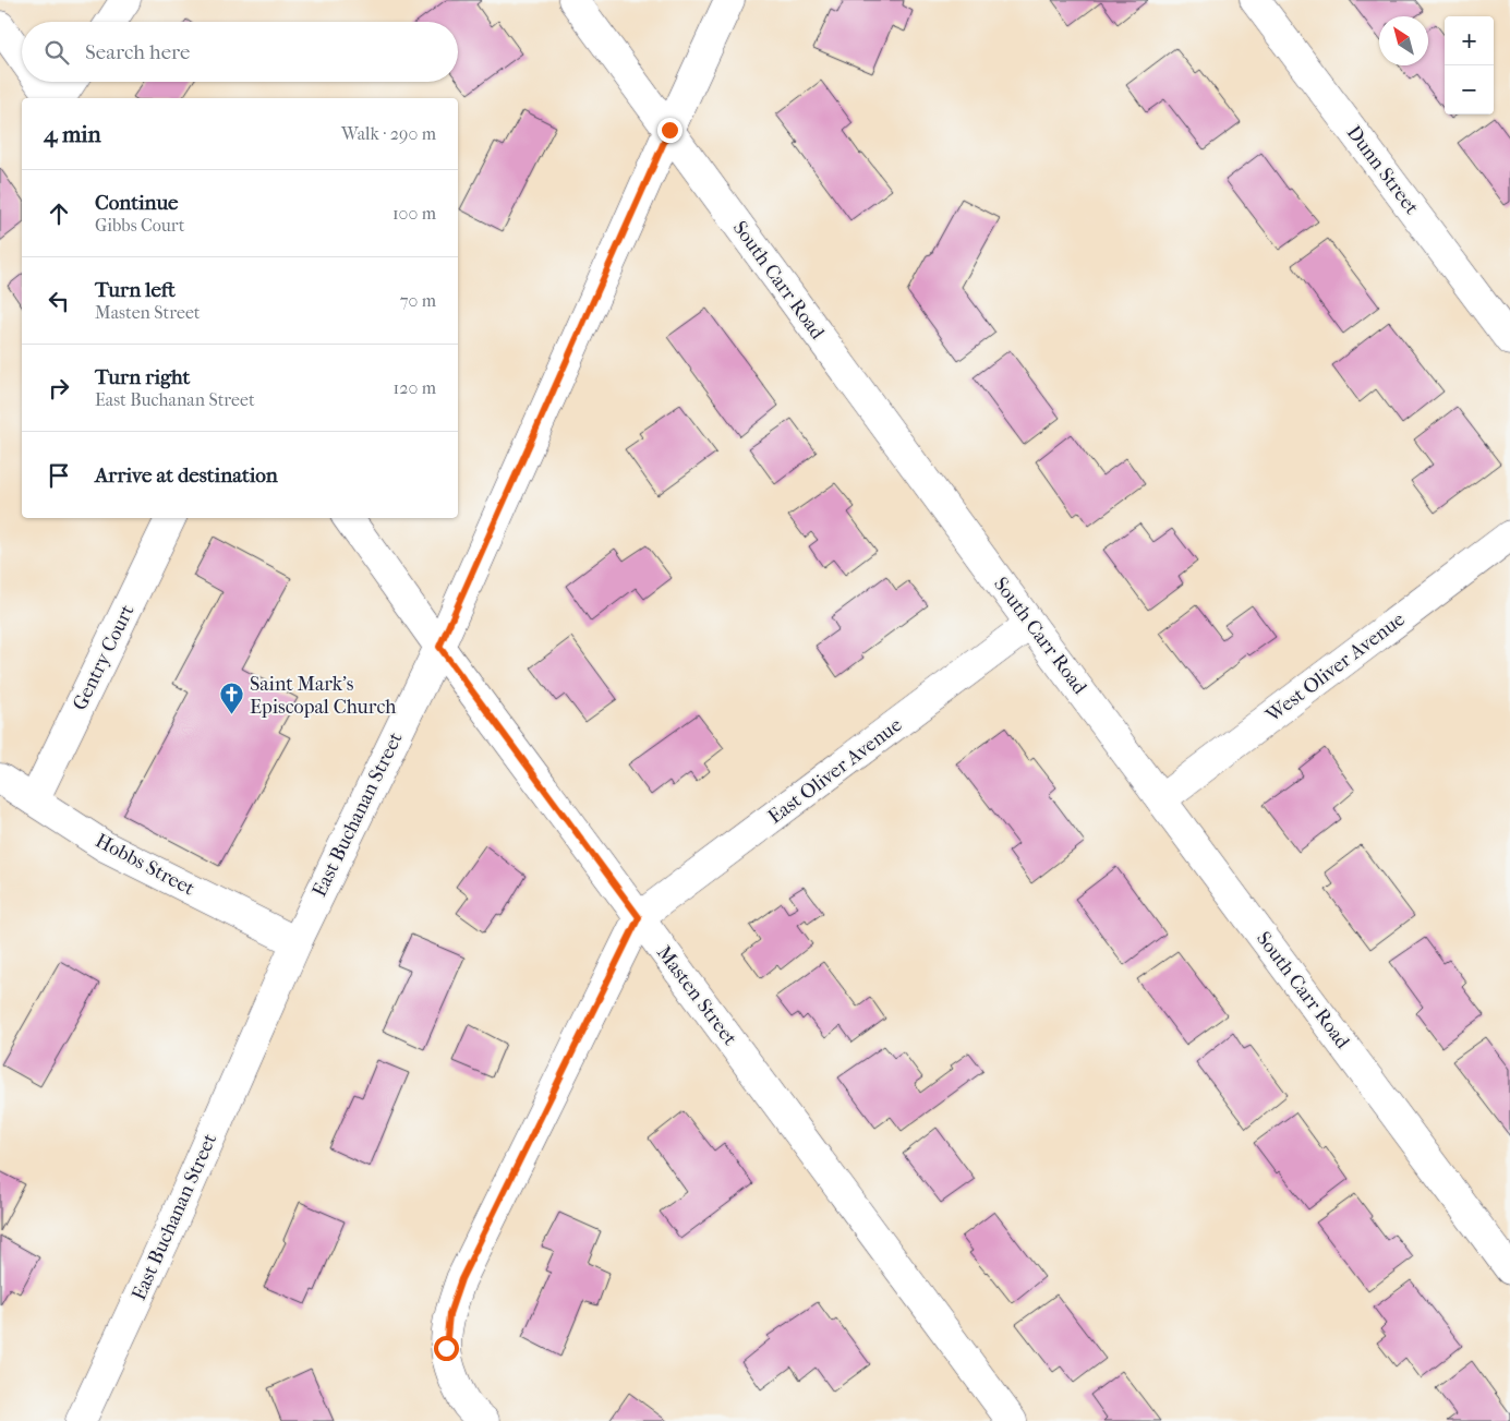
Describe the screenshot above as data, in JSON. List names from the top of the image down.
{
  "streets": {
    "street": [
      "Dunn Street",
      "South Carr Road",
      "Gentry Court",
      "West Oliver Avenue",
      "East Oliver Avenue",
      "East Buchanan Street",
      "Hobbs Street",
      "Masten Street"
    ]
  },
  "crossings": [
    ["South Carr Road", "West Oliver Avenue"],
    ["South Carr Road", "East Oliver Avenue"],
    ["South Carr Road", "East Buchanan Street"],
    ["Gentry Court", "Hobbs Street"],
    ["East Oliver Avenue", "Masten Street"],
    ["East Buchanan Street", "Hobbs Street"],
    ["East Buchanan Street", "Masten Street"]
  ],
  "places": {
    "church": ["Saint Mark's Episcopal Church"]
  },
  "north": "top left",
  "page": {
    "map_buttons": ["+", "−"],
    "search": "Search here",
    "heading": ["4 min", "Walk · 290 m"],
    "list": [
      ["Continue", "Gibbs Court", "100 m"],
      ["Turn left", "Masten Street", "70 m"],
      ["Turn right", "East Buchanan Street", "120 m"],
      "Arrive at destination"
    ]
  }
}
